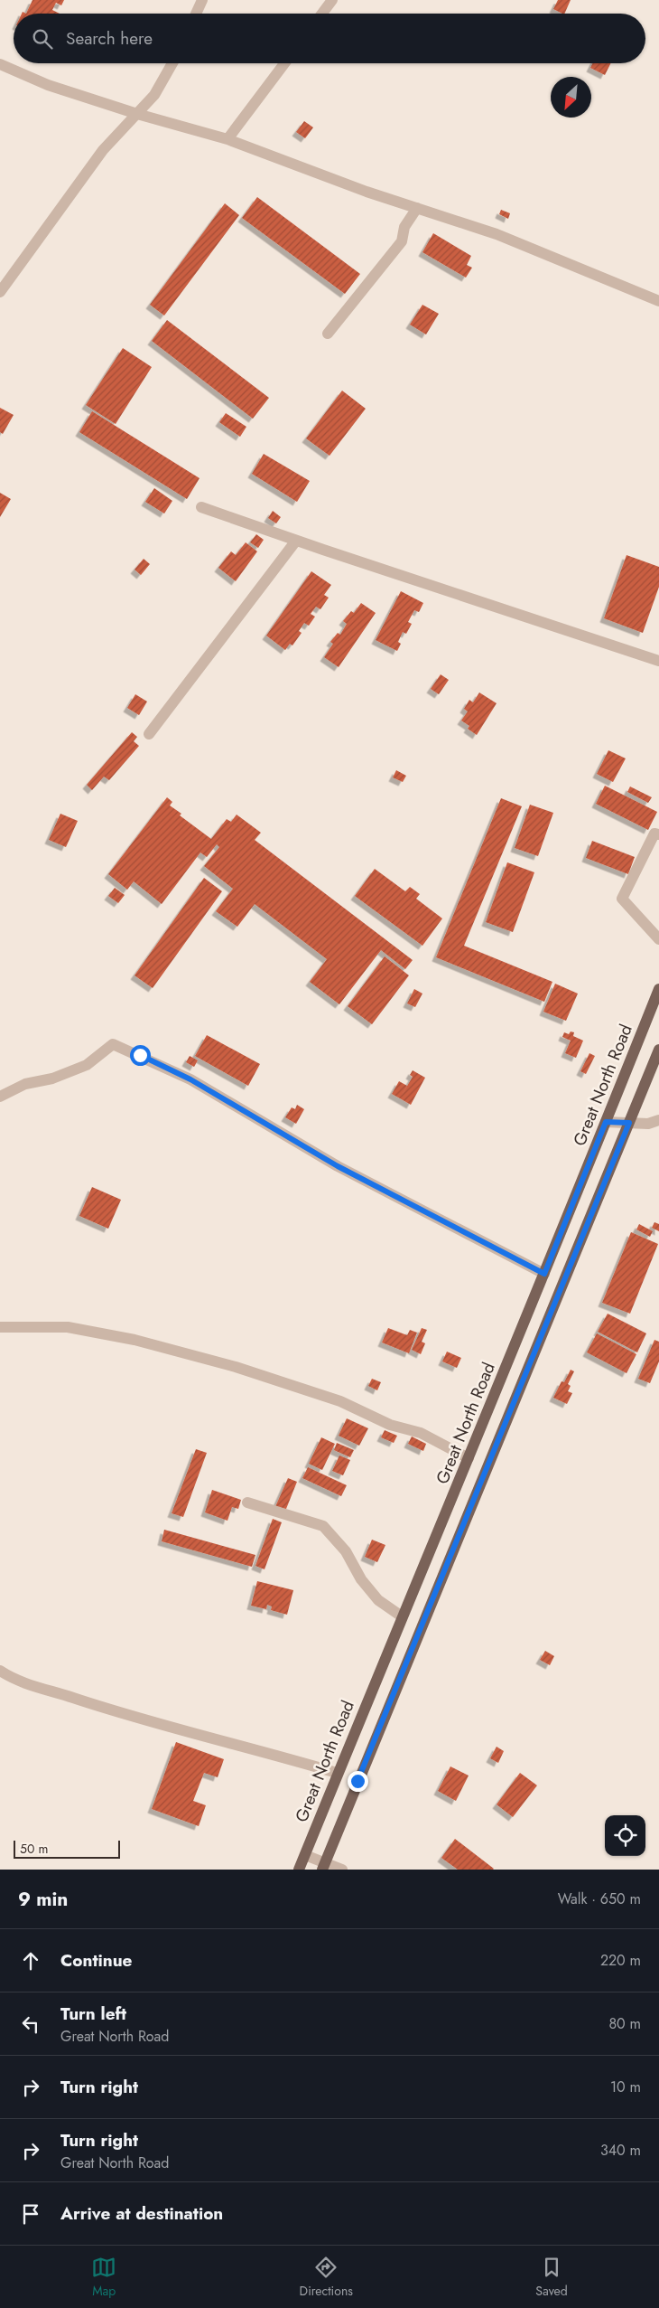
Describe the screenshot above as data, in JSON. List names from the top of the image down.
{
  "streets": {
    "main road": ["Great North Road"]
  },
  "scale_bar": "50 m",
  "north": "bottom left",
  "page": {
    "search": "Search here",
    "scale": "50 m",
    "heading": ["9 min", "Walk · 650 m"],
    "list": [
      ["Continue", "220 m"],
      ["Turn left", "Great North Road", "80 m"],
      ["Turn right", "10 m"],
      ["Turn right", "Great North Road", "340 m"],
      "Arrive at destination"
    ],
    "nav": ["Map", "Directions", "Saved"]
  }
}
